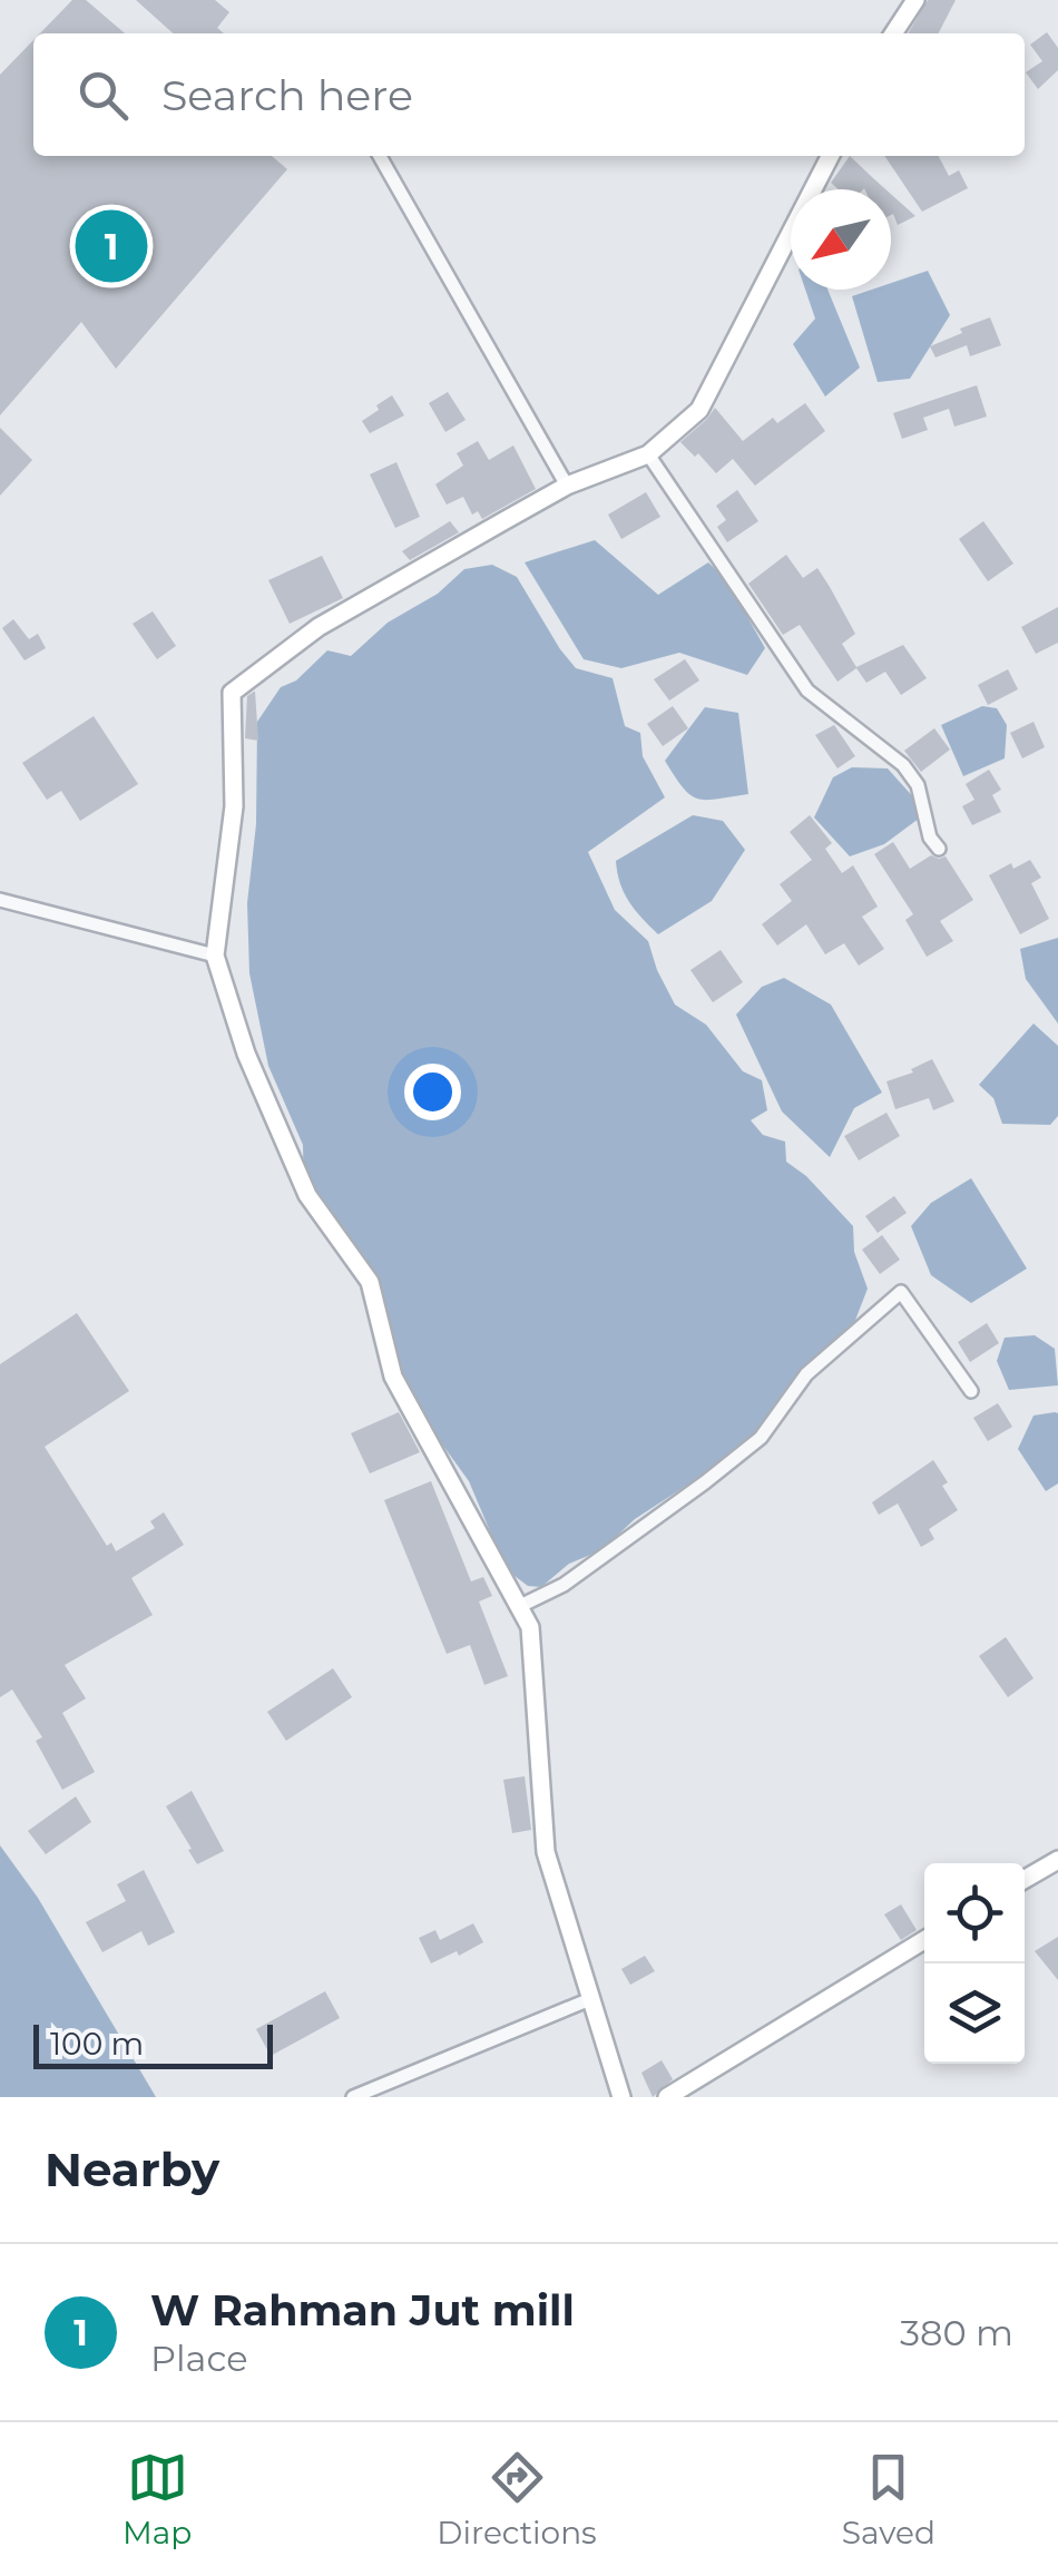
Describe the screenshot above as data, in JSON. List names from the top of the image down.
{
  "scale_bar": "100 m",
  "north": "bottom left",
  "page": {
    "search": "Search here",
    "pins": "1",
    "scale": "100 m",
    "heading": "Nearby",
    "list": [
      {
        "mark": "1",
        "name": "W Rahman Jut mill",
        "note": "Place",
        "value": "380 m"
      }
    ],
    "nav": ["Map", "Directions", "Saved"]
  }
}
